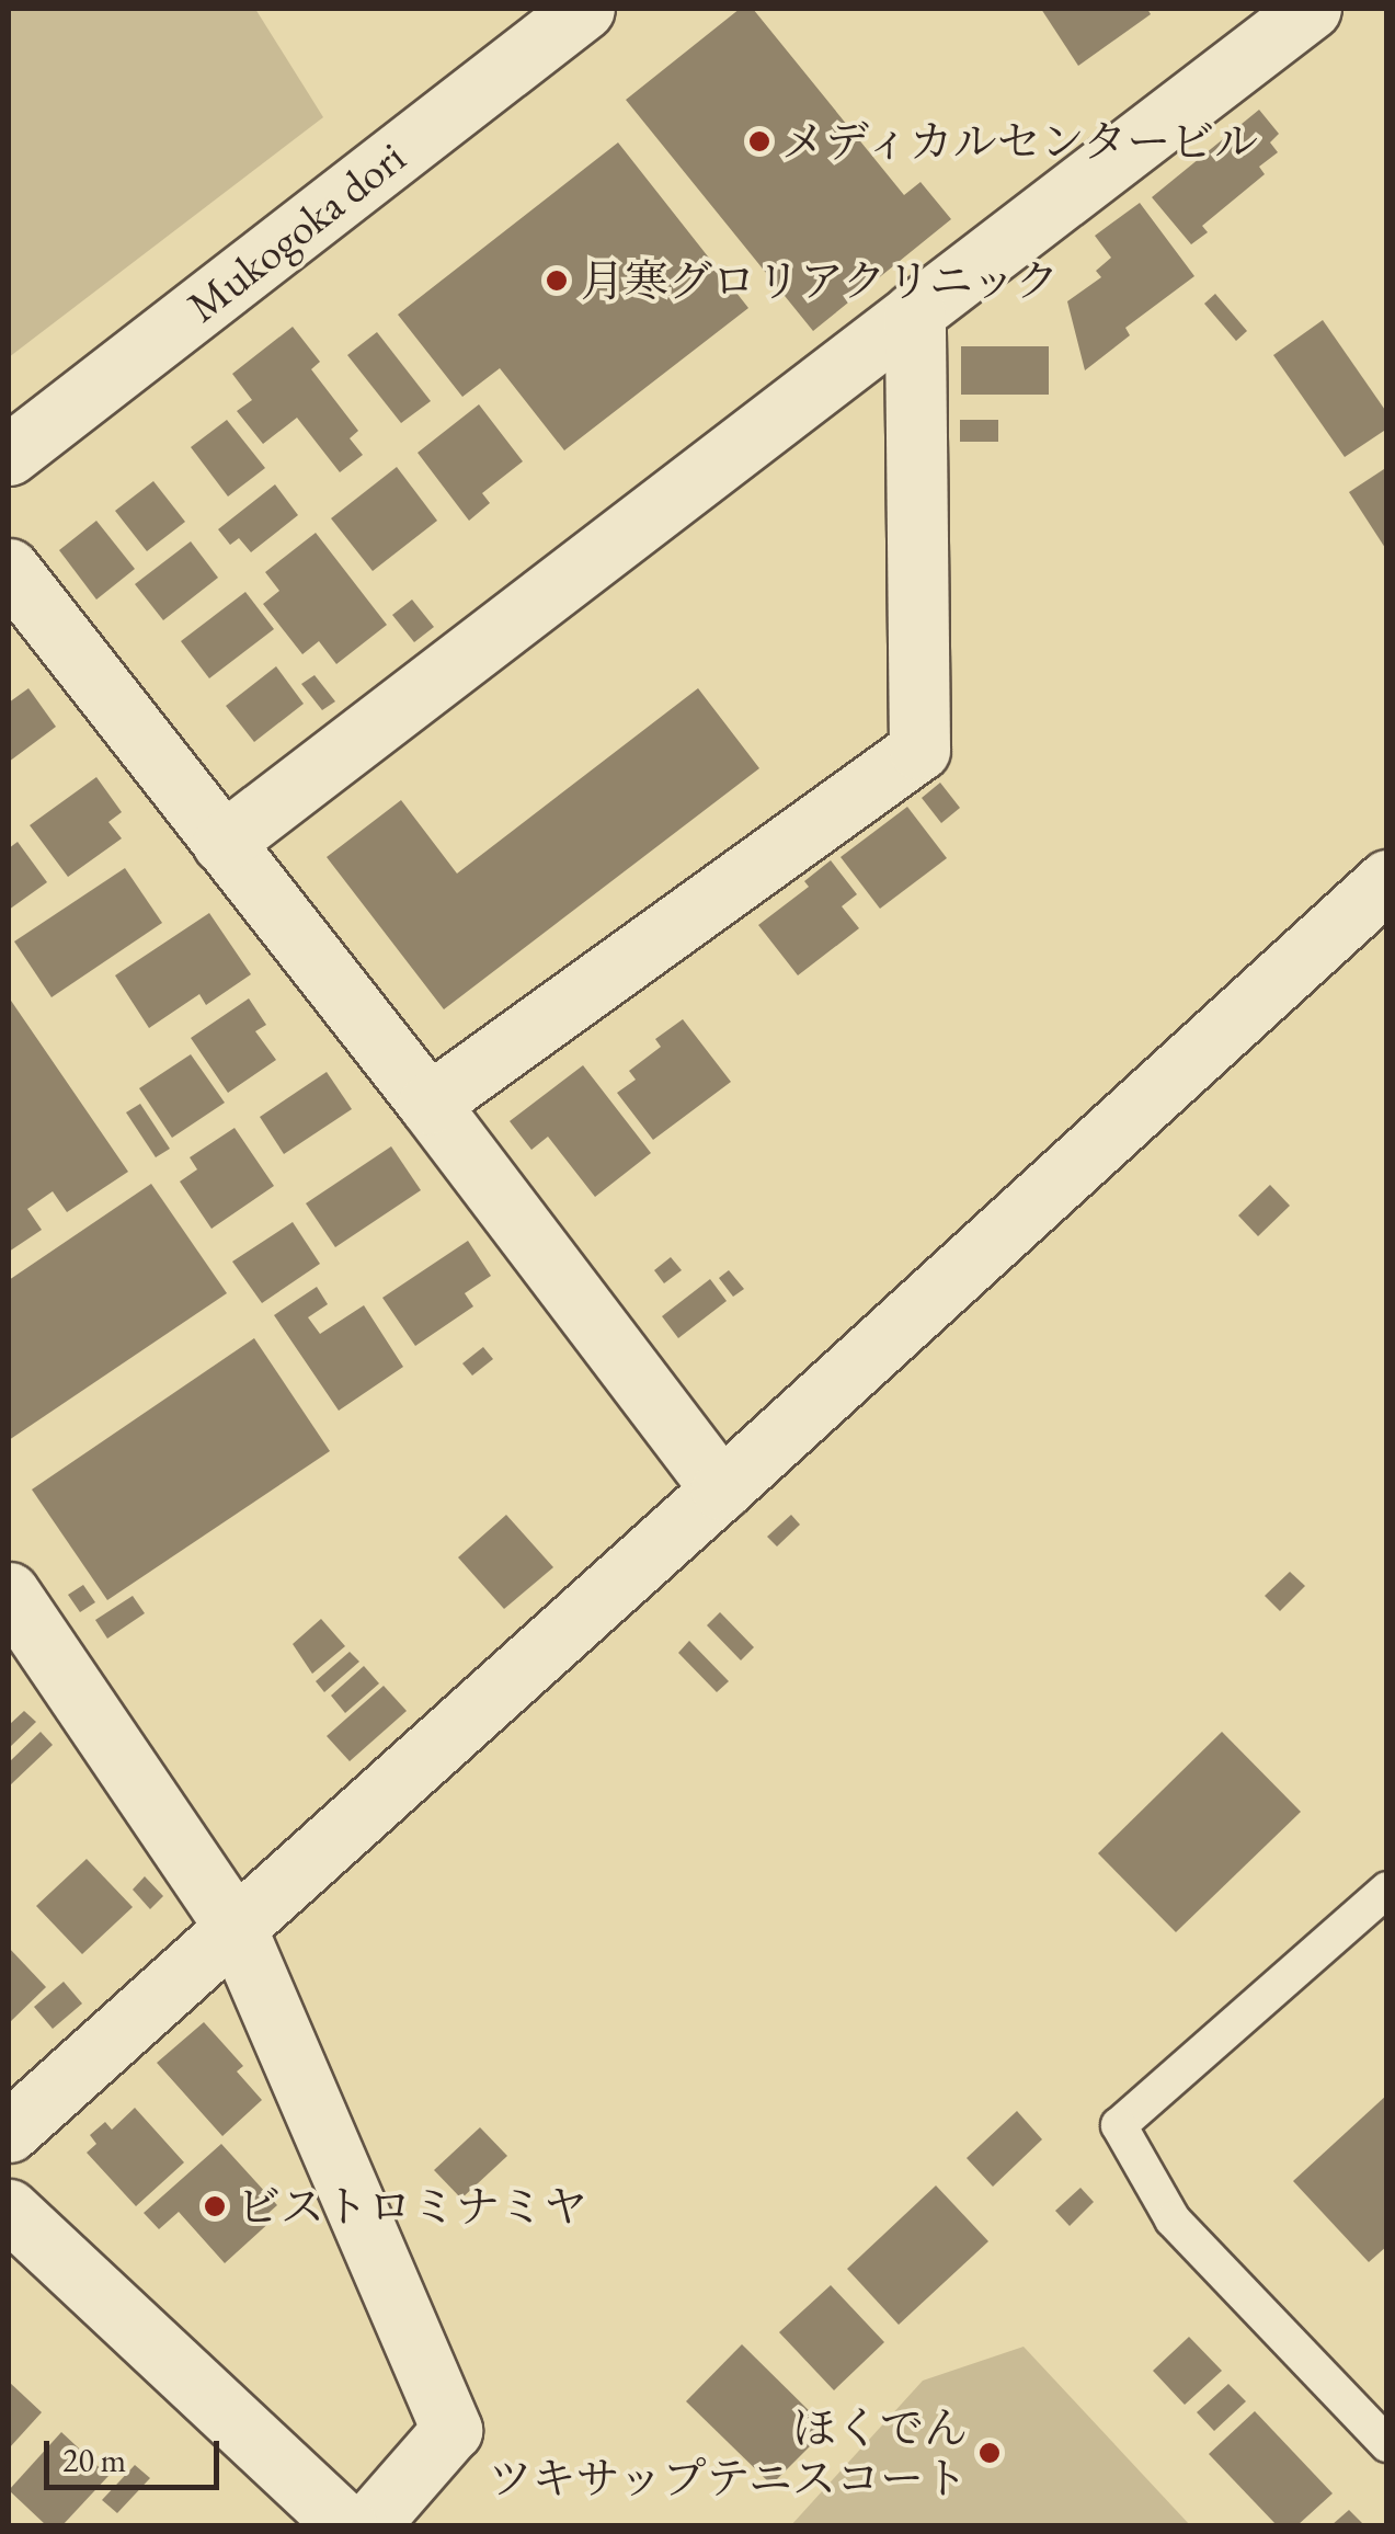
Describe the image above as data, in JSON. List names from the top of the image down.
{
  "streets": {
    "street": ["Mukogoka dori"]
  },
  "places": [
    "メディカルセンタービル",
    "月寒グロリアクリニック",
    "ビストロミナミヤ",
    "ほくでん ツキサップテニスコート"
  ],
  "scale_bar": "20 m"
}
